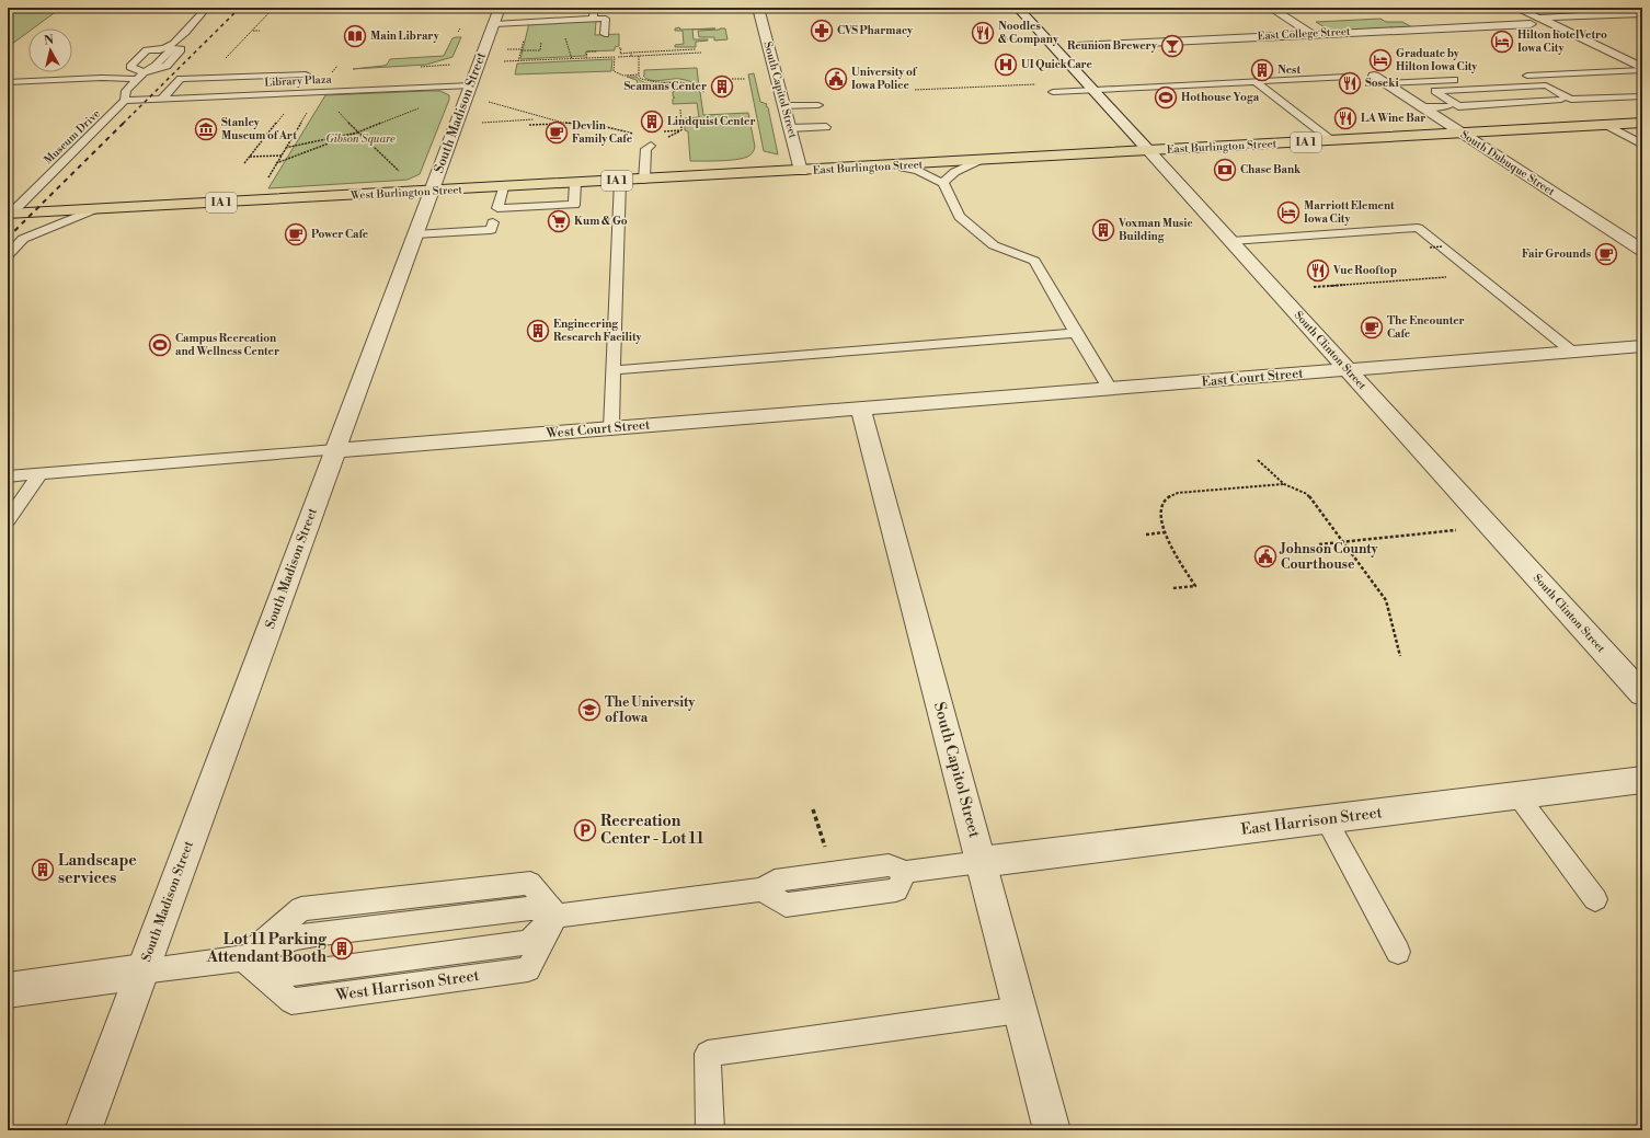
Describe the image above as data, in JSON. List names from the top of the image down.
{
  "streets": {
    "main road": ["IA 1", "East Burlington Street", "West Burlington Street"],
    "street": [
      "East College Street",
      "South Capitol Street",
      "South Madison Street",
      "South Dubuque Street",
      "South Clinton Street",
      "East Court Street",
      "West Court Street",
      "East Harrison Street"
    ],
    "lane": ["Library Plaza", "Museum Drive", "West Harrison Street"]
  },
  "crossings": [
    ["Library Plaza", "South Madison Street"],
    ["Library Plaza", "Museum Drive"],
    ["South Capitol Street", "East Burlington Street"],
    ["South Capitol Street", "West Burlington Street"],
    ["South Capitol Street", "East Court Street"],
    ["South Capitol Street", "West Court Street"],
    ["South Capitol Street", "East Harrison Street"],
    ["South Madison Street", "West Burlington Street"],
    ["South Madison Street", "West Court Street"],
    ["Museum Drive", "West Burlington Street"],
    ["East Burlington Street", "South Dubuque Street"],
    ["East Burlington Street", "West Burlington Street"],
    ["East Burlington Street", "South Clinton Street"],
    ["South Clinton Street", "East Court Street"],
    ["East Court Street", "West Court Street"]
  ],
  "parks": ["Gibson Square"],
  "places": {
    "pharmacy": ["CVS Pharmacy"],
    "restaurant": [
      "Noodles & Company",
      "Soseki",
      "LA Wine Bar",
      "Vue Rooftop"
    ],
    "library": ["Main Library"],
    "hotel": ["Hilton hotelVetro Iowa City", "Graduate by Hilton Iowa City", "Marriott Element Iowa City"],
    "bar": ["Reunion Brewery"],
    "hospital": ["UI QuickCare"],
    "building": [
      "Nest",
      "Seamans Center",
      "Lindquist Center",
      "Voxman Music Building",
      "Engineering Research Facility",
      "Landscape services",
      "Lot 11 Parking Attendant Booth"
    ],
    "public building": ["University of Iowa Police", "Johnson County Courthouse"],
    "sports": ["Hothouse Yoga", "Campus Recreation and Wellness Center"],
    "museum": ["Stanley Museum of Art"],
    "cafe": [
      "Devlin Family Cafe",
      "Power Cafe",
      "Fair Grounds",
      "The Encounter Cafe"
    ],
    "bank": ["Chase Bank"],
    "supermarket": ["Kum & Go"],
    "school or university": ["The University of Iowa"],
    "parking": ["Recreation Center - Lot 11"]
  },
  "north": "top"
}
